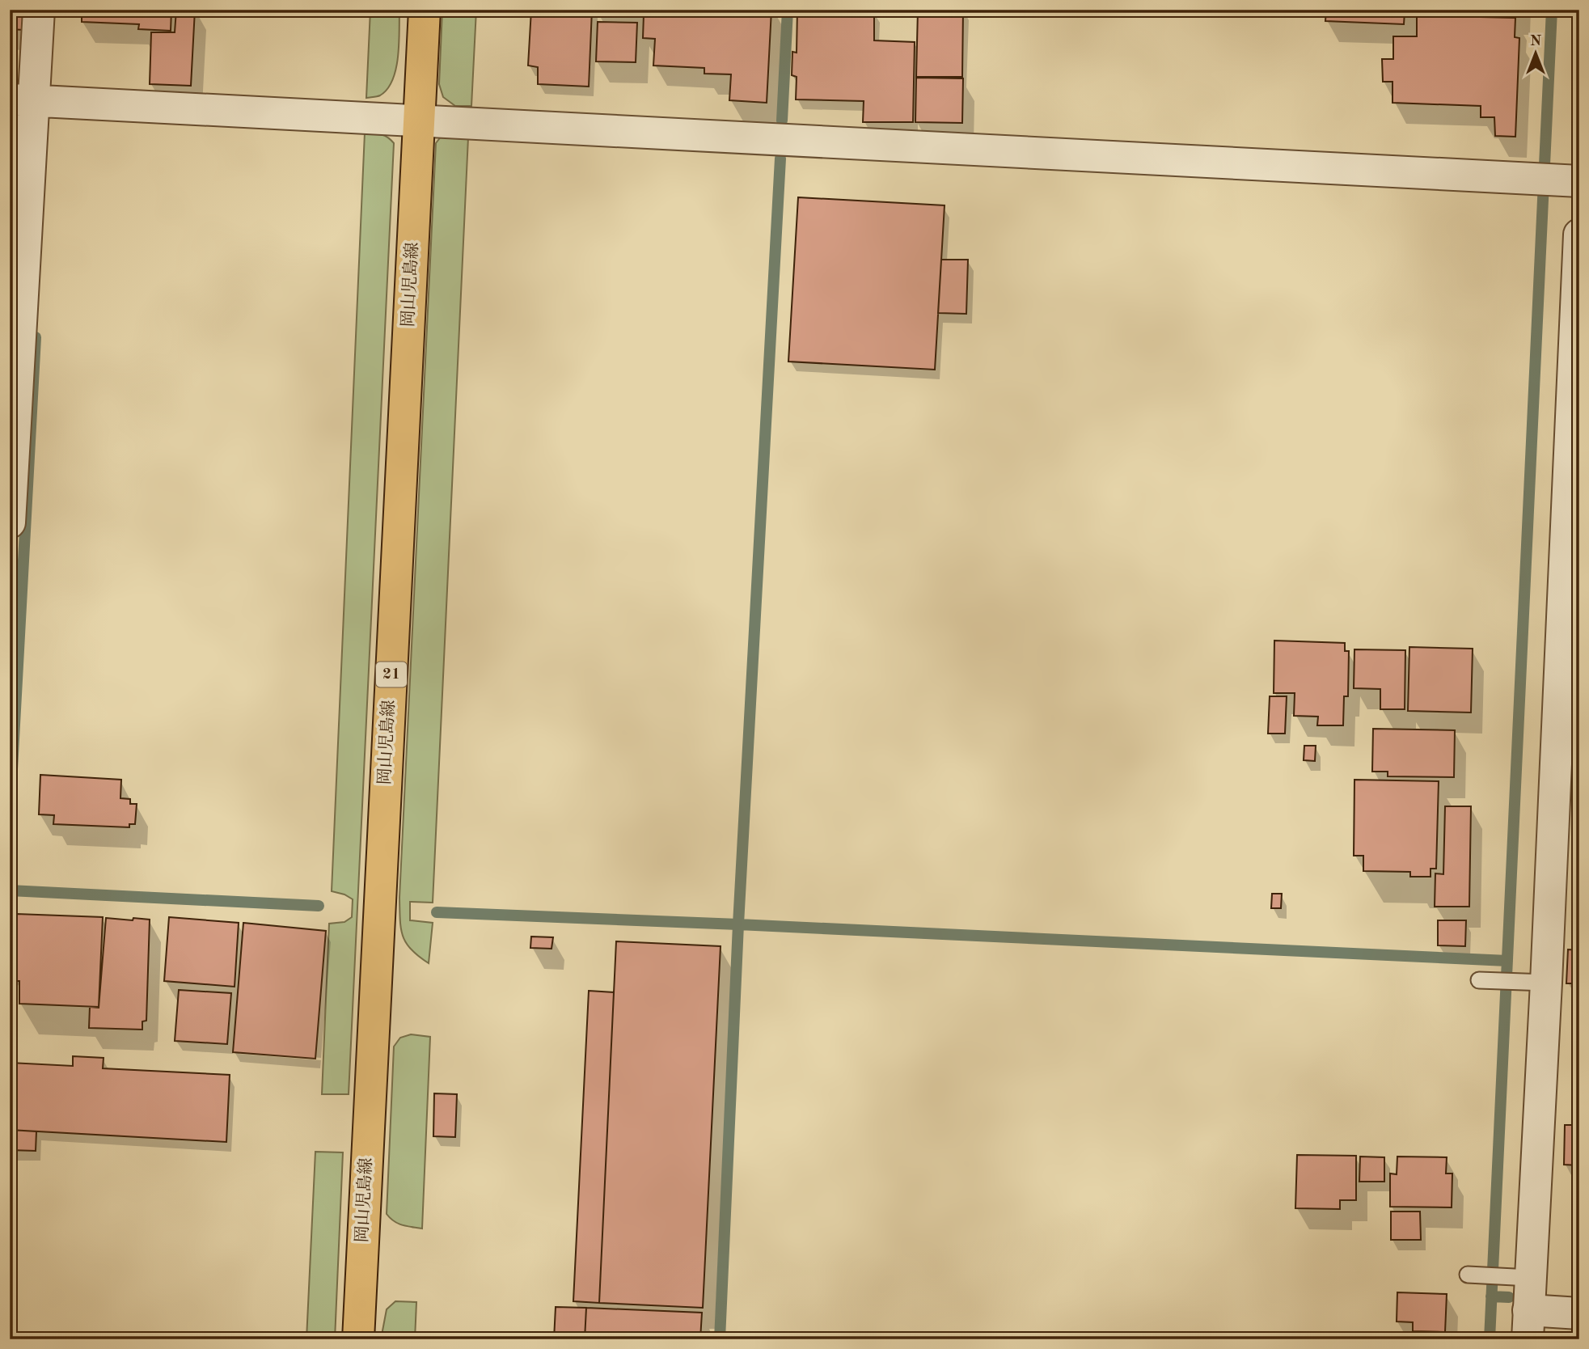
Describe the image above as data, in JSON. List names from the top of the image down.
{
  "streets": {
    "main road": ["岡山児島線", "21"]
  },
  "north": "top"
}
